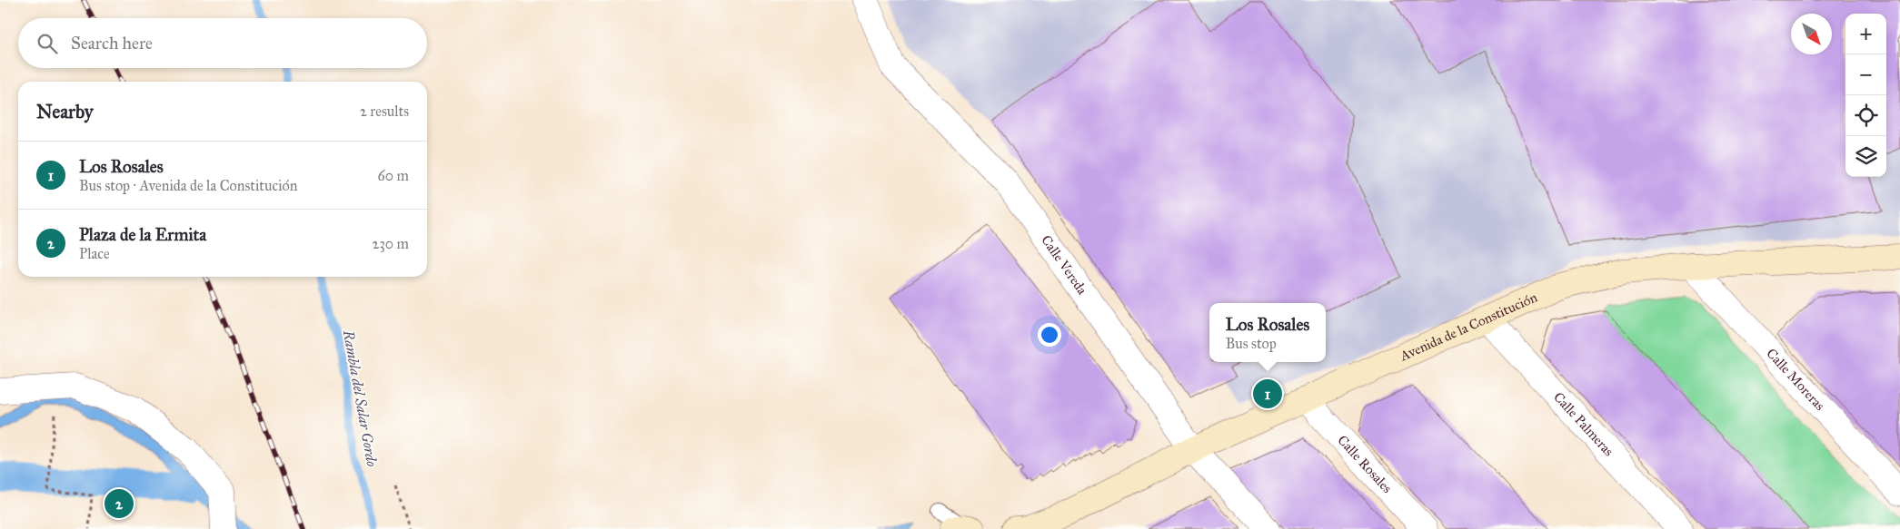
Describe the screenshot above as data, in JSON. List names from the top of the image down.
{
  "streets": {
    "main road": ["Avenida de la Constitución"],
    "street": [
      "Calle Vereda",
      "Calle Moreras",
      "Calle Palmeras",
      "Calle Rosales"
    ]
  },
  "crossings": [
    ["Calle Vereda", "Avenida de la Constitución"],
    ["Avenida de la Constitución", "Calle Moreras"],
    ["Avenida de la Constitución", "Calle Palmeras"],
    ["Avenida de la Constitución", "Calle Rosales"]
  ],
  "water": ["Rambla del Salar Gordo"],
  "north": "bottom right",
  "page": {
    "map_buttons": ["+", "−"],
    "search": "Search here",
    "heading": ["Nearby", "2 results"],
    "list": [
      {
        "mark": "1",
        "name": "Los Rosales",
        "note": "Bus stop · Avenida de la Constitución",
        "value": "60 m"
      },
      {
        "mark": "2",
        "name": "Plaza de la Ermita",
        "note": "Place",
        "value": "230 m"
      }
    ],
    "popup": ["Los Rosales", "Bus stop"],
    "pins": ["1", "2"]
  }
}
